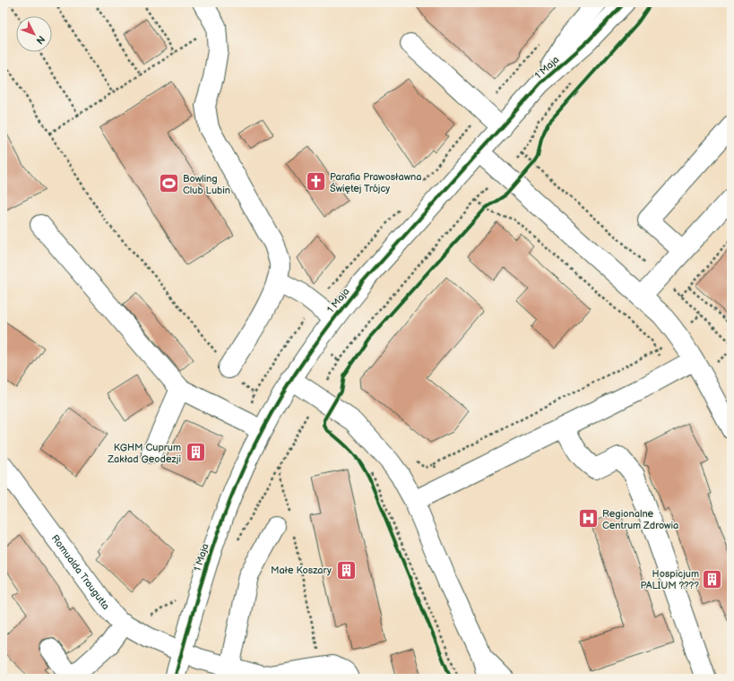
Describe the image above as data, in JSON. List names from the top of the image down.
{
  "streets": {
    "street": ["1 Maja", "Romualda Traugutta"]
  },
  "crossings": [
    ["1 Maja", "Romualda Traugutta"]
  ],
  "places": {
    "church": ["Parafia Prawosławna Świętej Trójcy"],
    "sports": ["Bowling Club Lubin"],
    "building": ["KGHM Cuprum Zakład Geodezji", "Małe Koszary", "Hospicjum PALIUM ????"],
    "hospital": ["Regionalne Centrum Zdrowia"]
  },
  "north": "bottom right"
}
